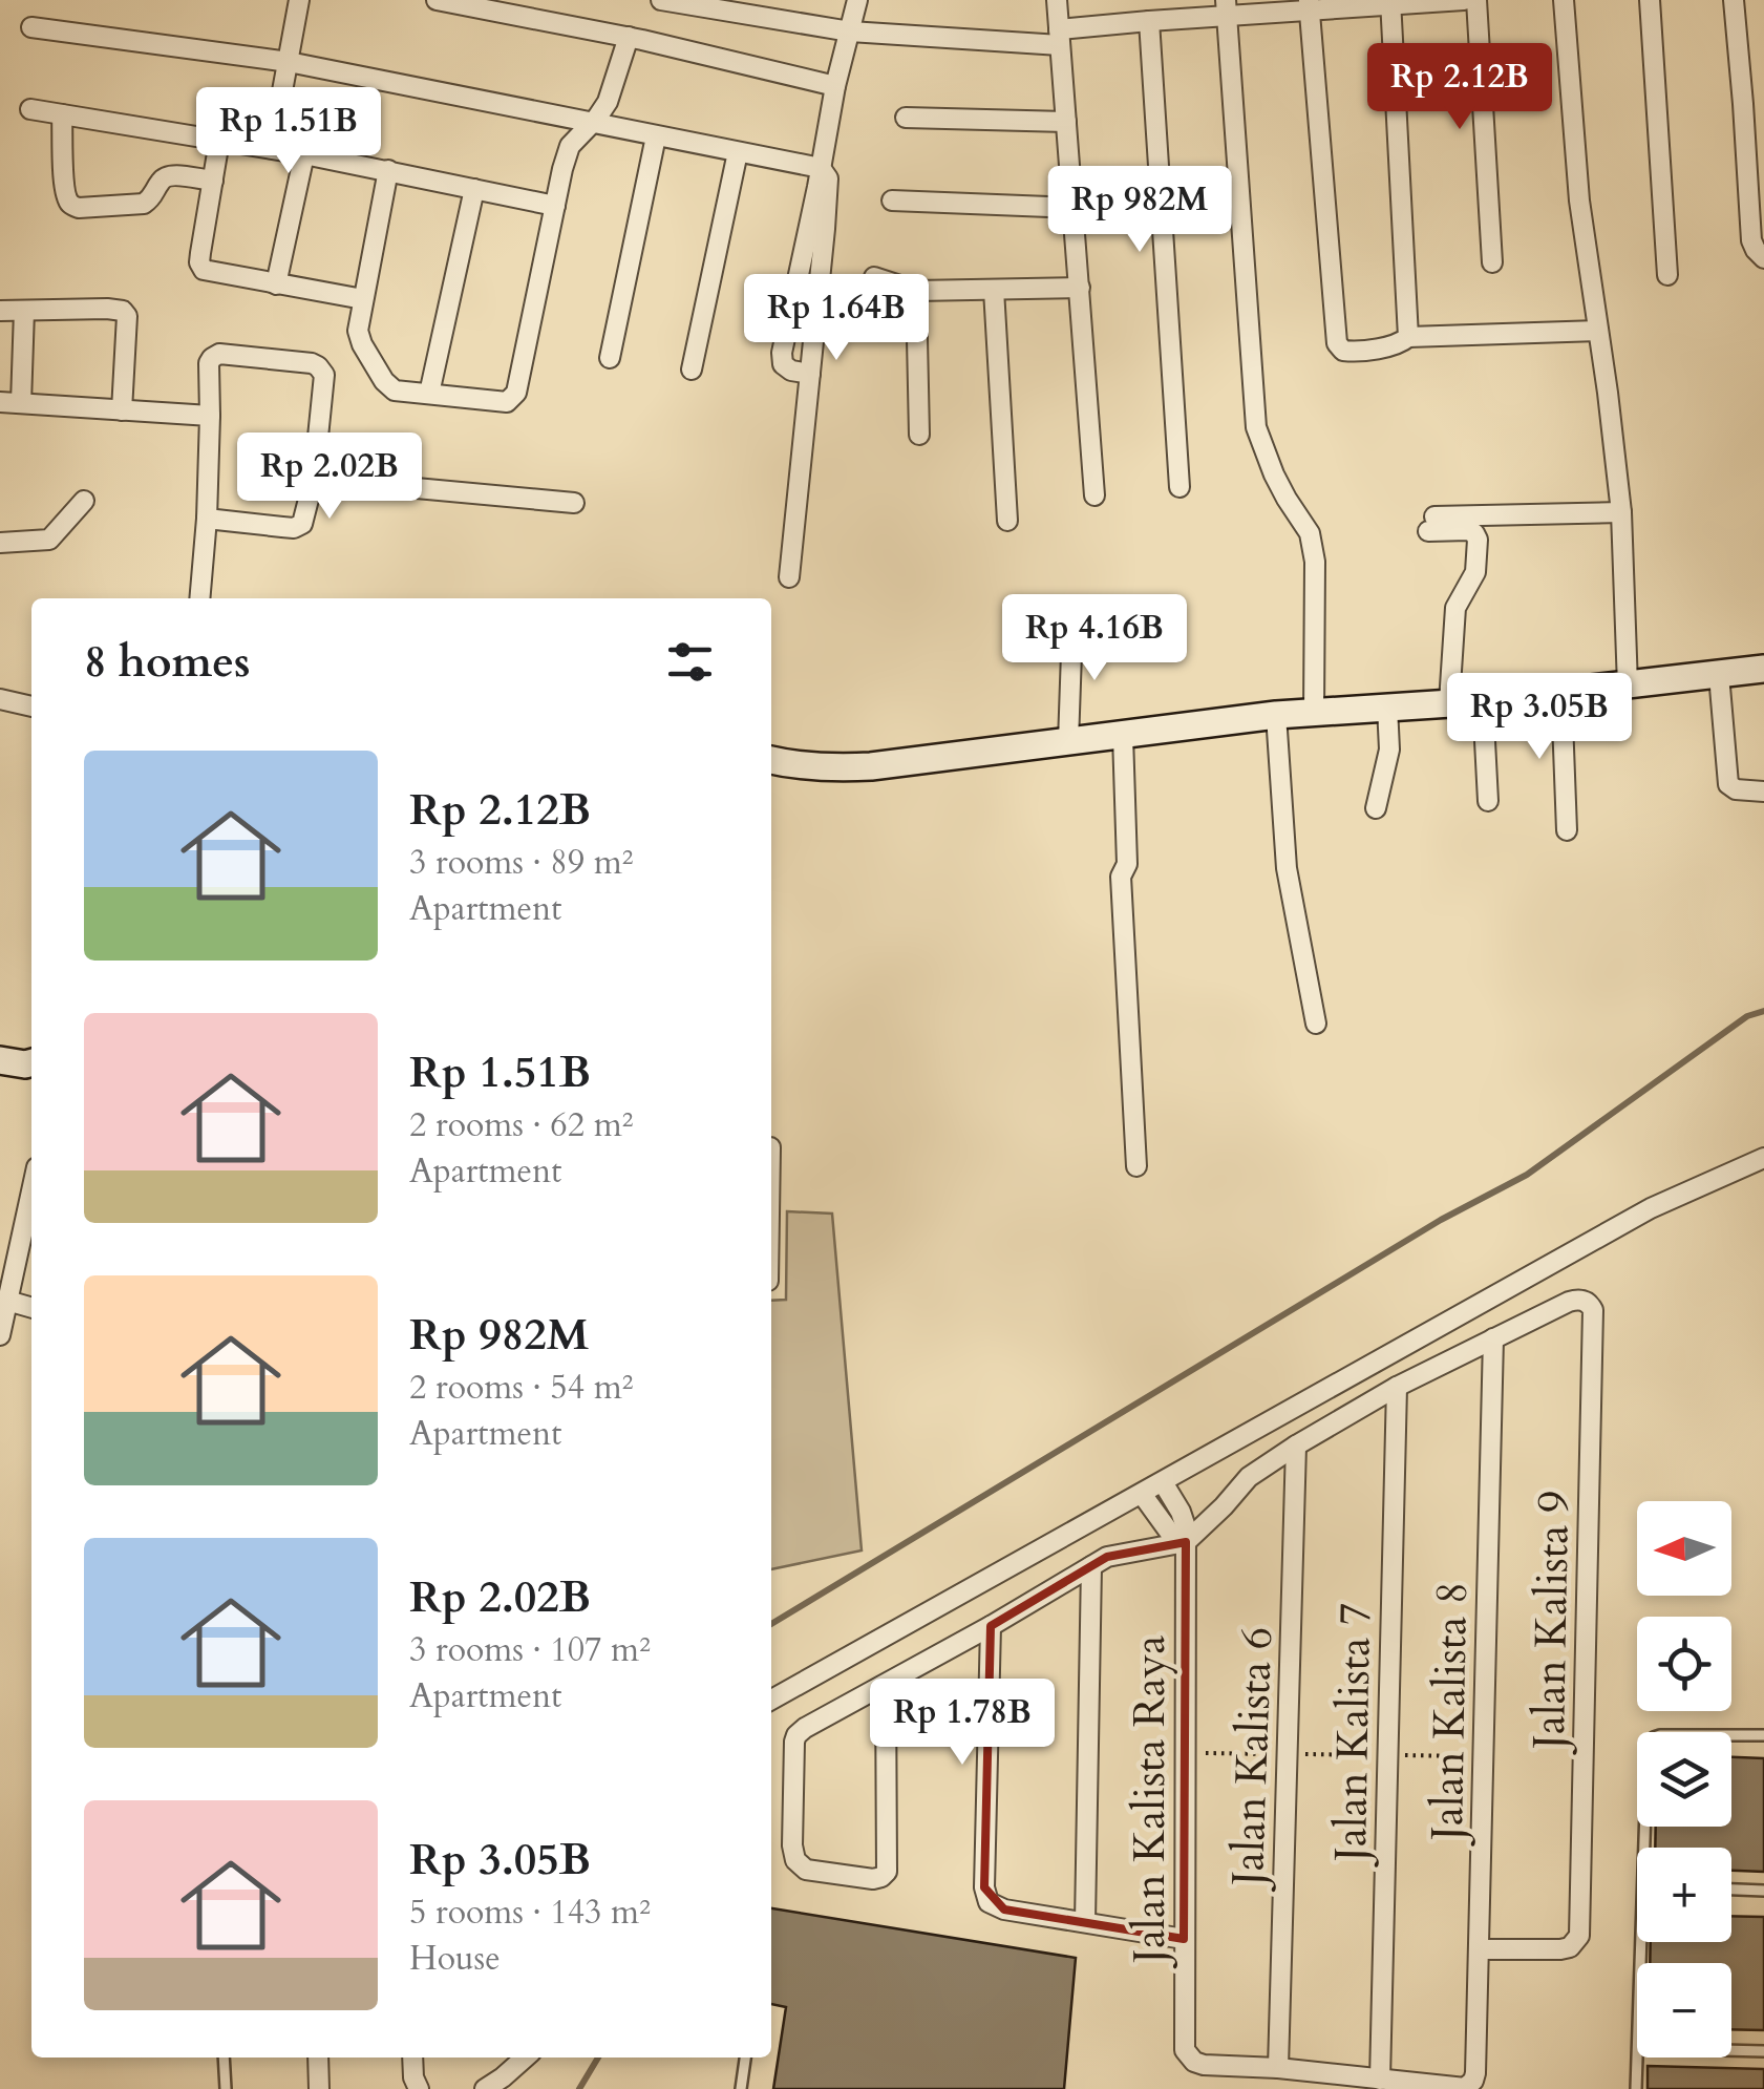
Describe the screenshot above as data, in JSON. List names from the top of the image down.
{
  "streets": {
    "street": [
      "Jalan Kalista 9",
      "Jalan Kalista 8",
      "Jalan Kalista 7",
      "Jalan Kalista 6",
      "Jalan Kalista Raya"
    ]
  },
  "crossings": [
    ["Jalan Kalista 9", "Jalan Kalista 8"],
    ["Jalan Kalista 8", "Jalan Kalista 7"],
    ["Jalan Kalista 6", "Jalan Kalista Raya"]
  ],
  "north": "left",
  "page": {
    "price": [
      "Rp 2.12B",
      "Rp 1.51B",
      "Rp 982M",
      "Rp 1.64B",
      "Rp 2.02B",
      "Rp 4.16B",
      "Rp 3.05B",
      "Rp 1.78B"
    ],
    "heading": "8 homes",
    "list": [
      {
        "name": "Rp 2.12B",
        "note": "3 rooms · 89 m² · Apartment"
      },
      {
        "name": "Rp 1.51B",
        "note": "2 rooms · 62 m² · Apartment"
      },
      {
        "name": "Rp 982M",
        "note": "2 rooms · 54 m² · Apartment"
      },
      {
        "name": "Rp 2.02B",
        "note": "3 rooms · 107 m² · Apartment"
      },
      {
        "name": "Rp 3.05B",
        "note": "5 rooms · 143 m² · House"
      }
    ],
    "map_buttons": ["+", "−"]
  }
}
